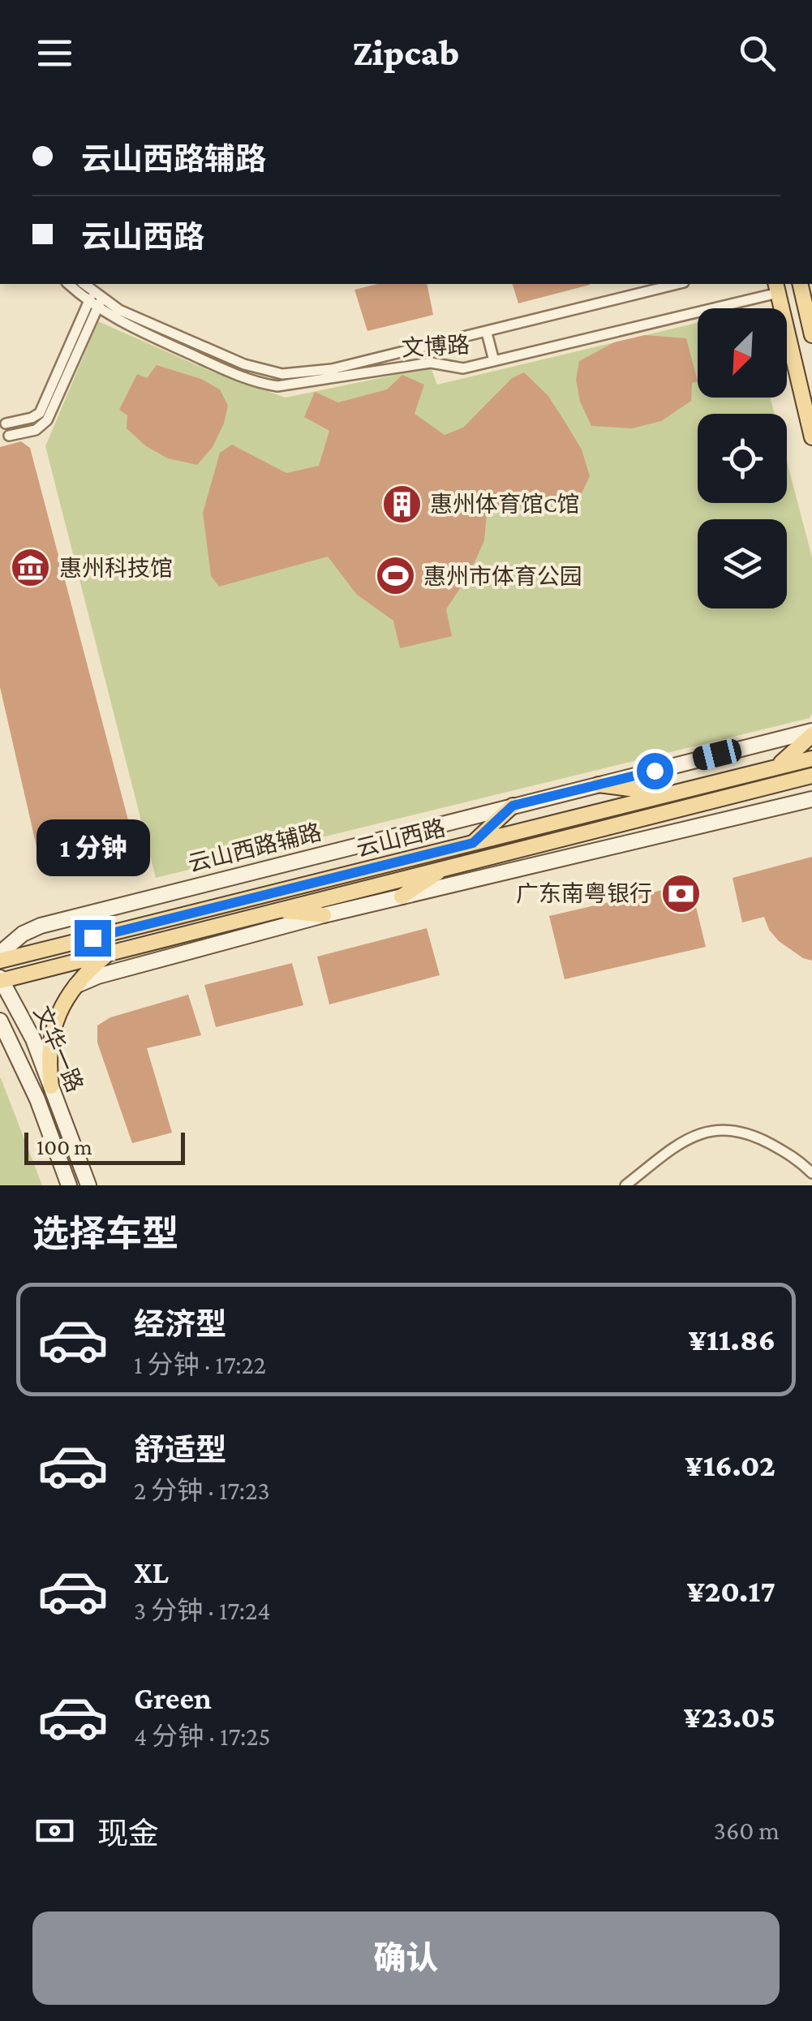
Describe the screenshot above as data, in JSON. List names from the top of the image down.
{
  "streets": {
    "main road": ["云山西路", "云山西路辅路", "文华一路"],
    "street": ["文博路"]
  },
  "crossings": [
    ["云山西路", "文华一路"]
  ],
  "places": {
    "building": ["惠州体育馆C馆"],
    "museum": ["惠州科技馆"],
    "sports": ["惠州市体育公园"],
    "bank": ["广东南粤银行"]
  },
  "scale_bar": "100 m",
  "north": "bottom left",
  "page": {
    "header": "Zipcab",
    "banner": ["云山西路辅路", "云山西路"],
    "bubble": "1 分钟",
    "scale": "100 m",
    "heading": "选择车型",
    "list": [
      {
        "name": "经济型",
        "note": "1 分钟 · 17:22",
        "value": "¥11.86"
      },
      {
        "name": "舒适型",
        "note": "2 分钟 · 17:23",
        "value": "¥16.02"
      },
      {
        "name": "XL",
        "note": "3 分钟 · 17:24",
        "value": "¥20.17"
      },
      {
        "name": "Green",
        "note": "4 分钟 · 17:25",
        "value": "¥23.05"
      }
    ],
    "pay": ["现金", "360 m"],
    "buttons": "确认"
  }
}
